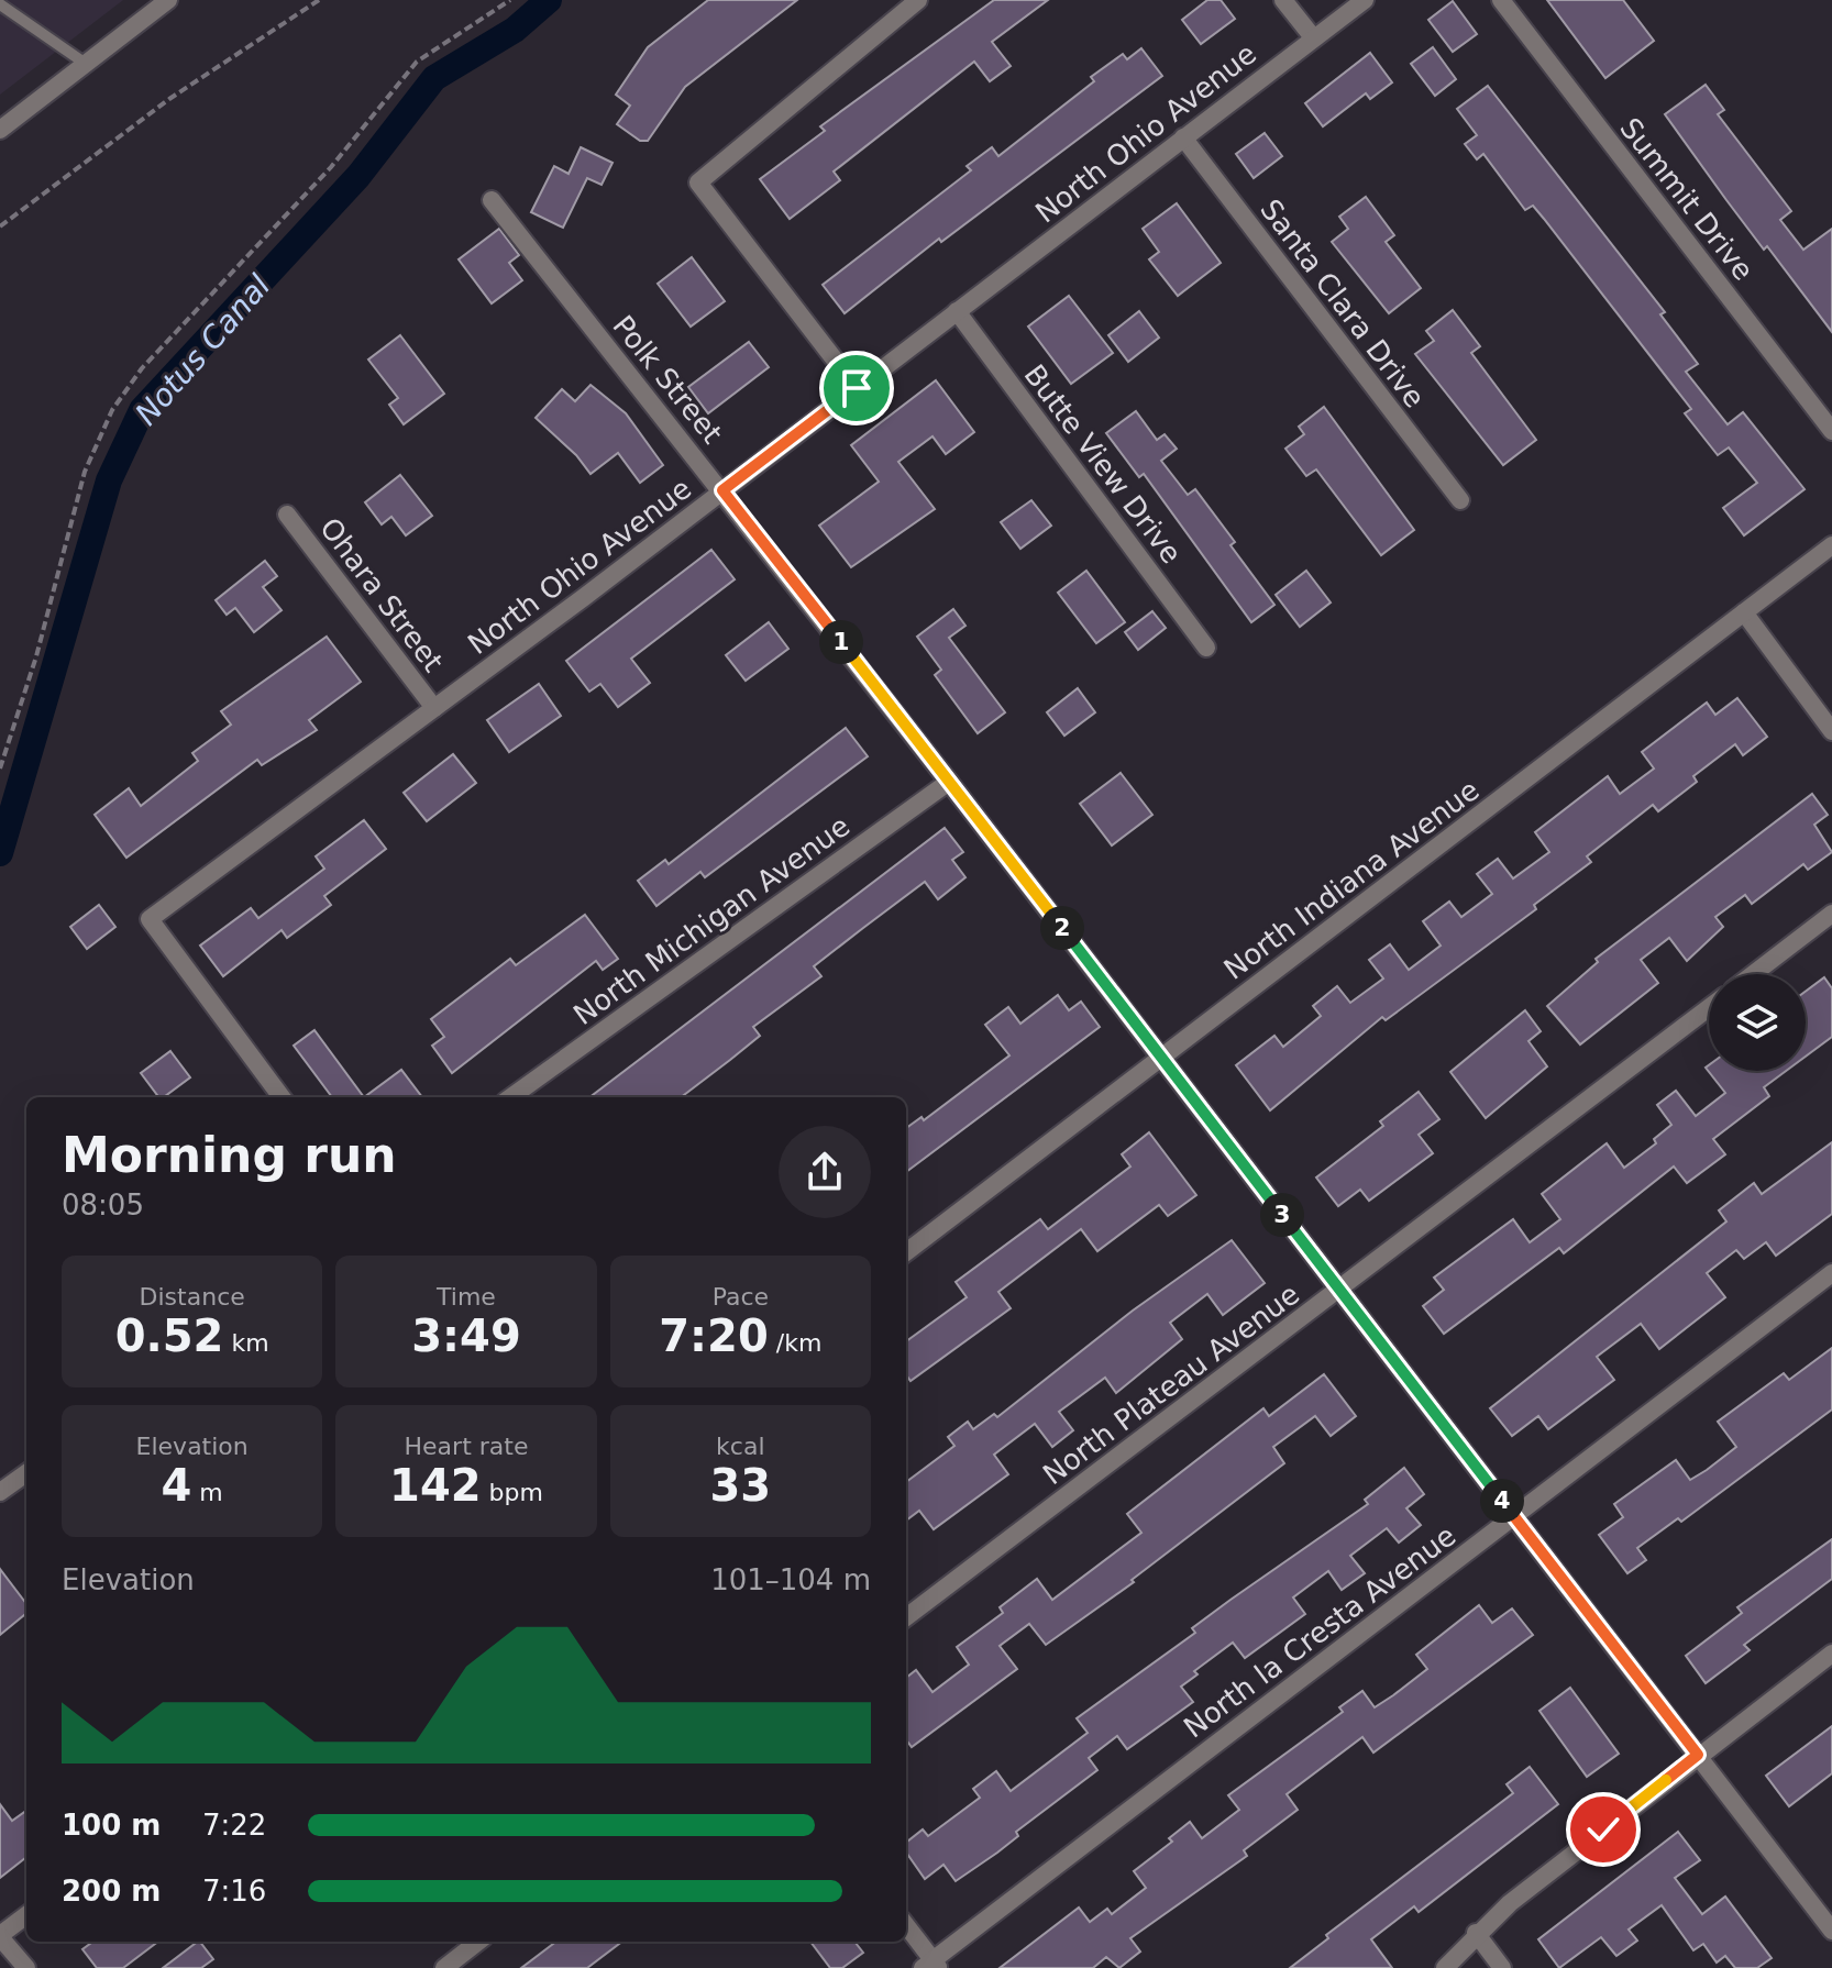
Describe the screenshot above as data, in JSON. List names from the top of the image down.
{
  "streets": {
    "street": [
      "North Ohio Avenue",
      "Summit Drive",
      "Santa Clara Drive",
      "Polk Street",
      "Butte View Drive",
      "Ohara Street",
      "North Indiana Avenue",
      "North Michigan Avenue",
      "North Plateau Avenue",
      "North la Cresta Avenue"
    ]
  },
  "crossings": [
    ["North Ohio Avenue", "Santa Clara Drive"],
    ["North Ohio Avenue", "Polk Street"],
    ["North Ohio Avenue", "Butte View Drive"],
    ["North Ohio Avenue", "Ohara Street"],
    ["Polk Street", "North Indiana Avenue"],
    ["Polk Street", "North Michigan Avenue"],
    ["Polk Street", "North Plateau Avenue"],
    ["Polk Street", "North la Cresta Avenue"]
  ],
  "water": ["Notus Canal"],
  "page": {
    "pins": [
      "1",
      "2",
      "3",
      "4"
    ],
    "heading": ["Morning run", "08:05"],
    "stats": [
      ["Distance", "0.52 km"],
      ["Time", "3:49"],
      ["Pace", "7:20 /km"],
      ["Elevation", "4 m"],
      ["Heart rate", "142 bpm"],
      ["kcal", "33"]
    ],
    "chart": ["Elevation", "101–104 m"],
    "list": [
      {
        "name": "100 m",
        "note": "7:22"
      },
      {
        "name": "200 m",
        "note": "7:16"
      }
    ]
  }
}
